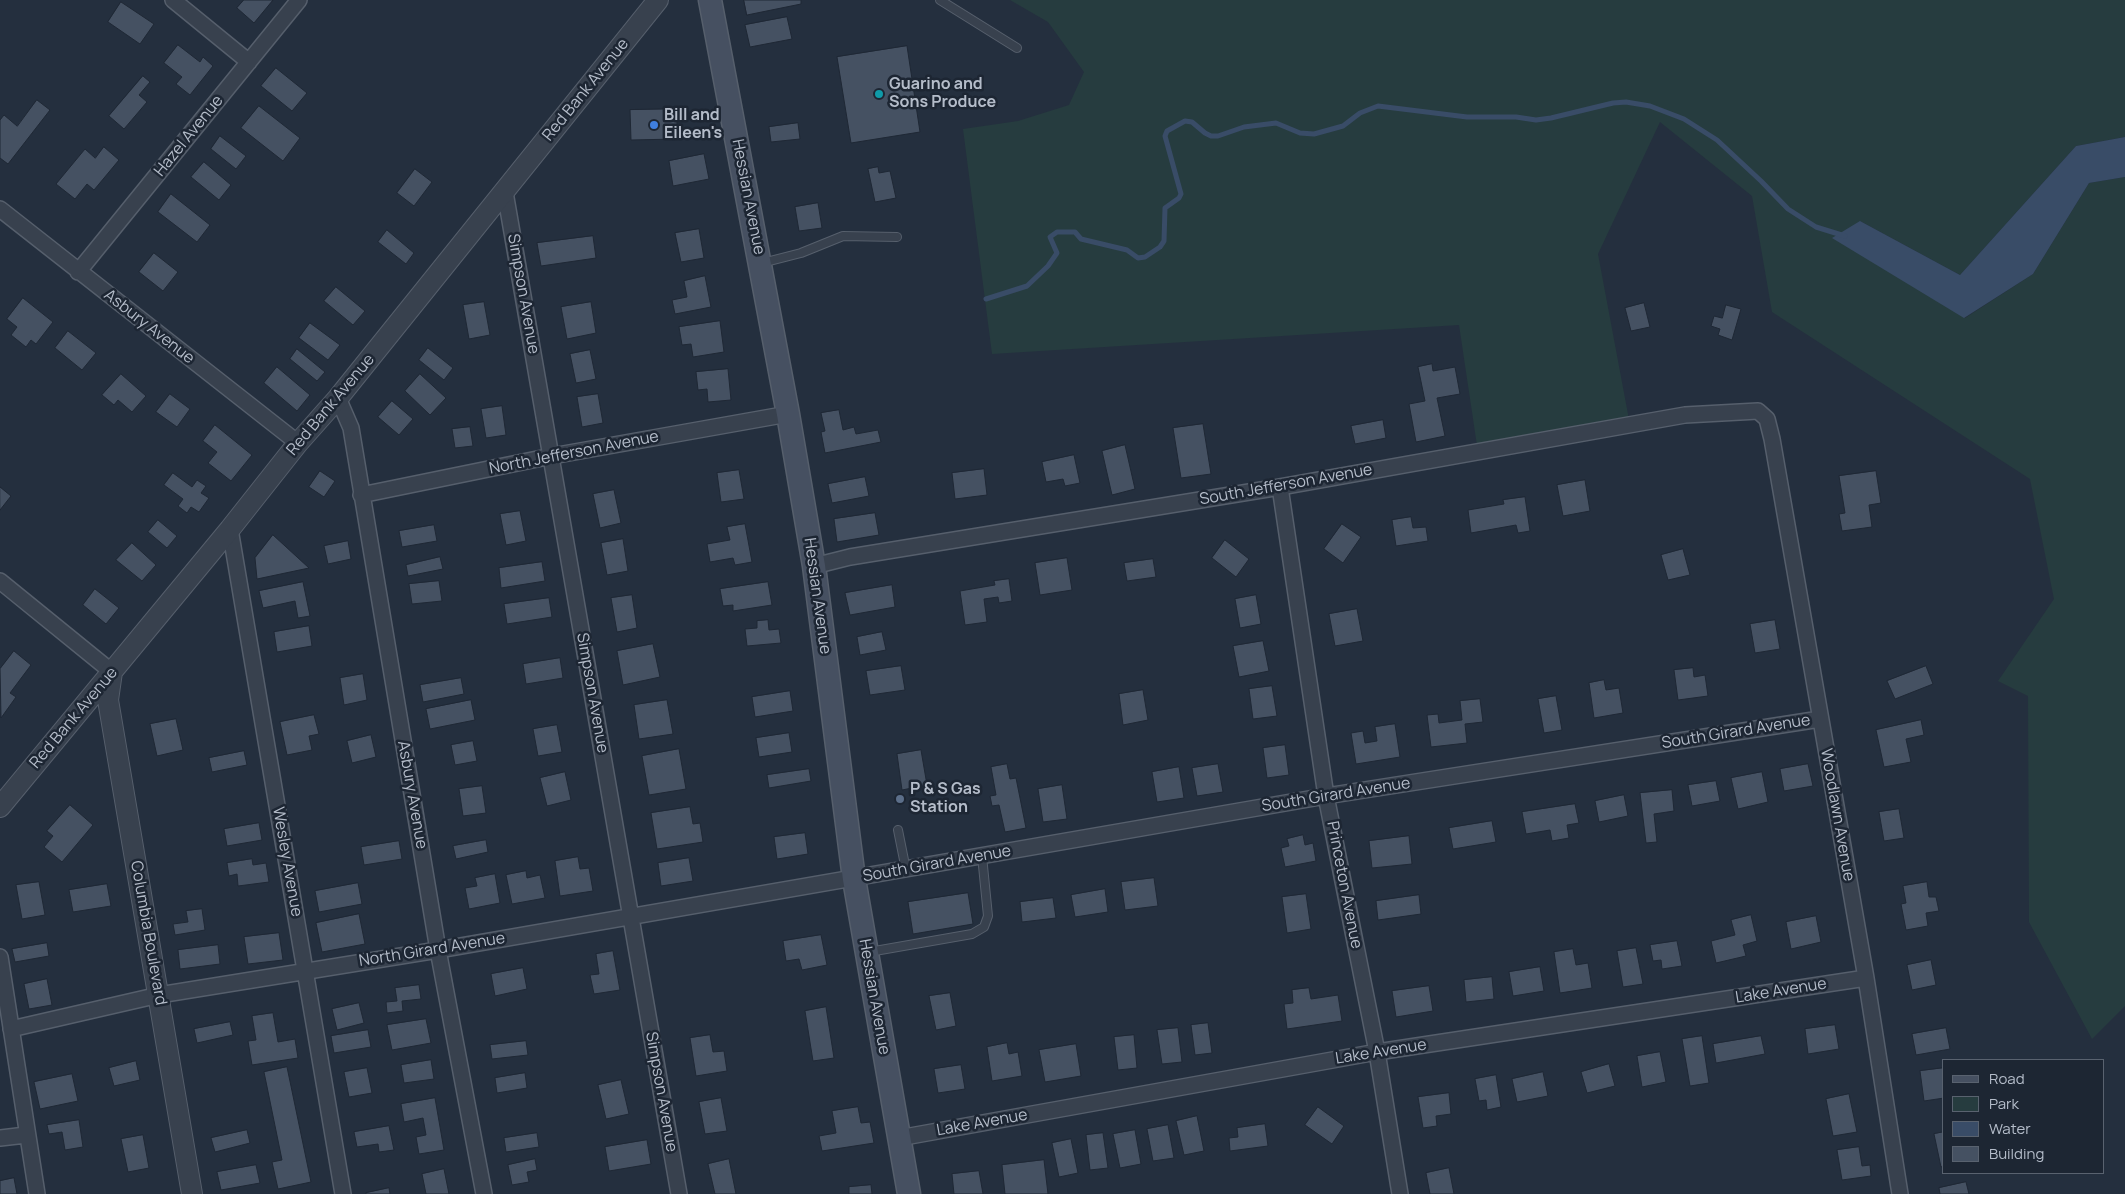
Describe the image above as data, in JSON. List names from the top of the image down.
{
  "streets": {
    "main road": ["Hessian Avenue"],
    "street": [
      "Red Bank Avenue",
      "Hazel Avenue",
      "Simpson Avenue",
      "Asbury Avenue",
      "North Jefferson Avenue",
      "South Jefferson Avenue",
      "South Girard Avenue",
      "Woodlawn Avenue",
      "Wesley Avenue",
      "Princeton Avenue",
      "Columbia Boulevard",
      "North Girard Avenue",
      "Lake Avenue"
    ]
  },
  "crossings": [
    ["Red Bank Avenue", "Simpson Avenue"],
    ["Red Bank Avenue", "Asbury Avenue"],
    ["Red Bank Avenue", "Wesley Avenue"],
    ["Red Bank Avenue", "Columbia Boulevard"],
    ["Hazel Avenue", "Asbury Avenue"],
    ["Hessian Avenue", "North Jefferson Avenue"],
    ["Hessian Avenue", "South Jefferson Avenue"],
    ["Hessian Avenue", "South Girard Avenue"],
    ["Hessian Avenue", "North Girard Avenue"],
    ["Hessian Avenue", "Lake Avenue"],
    ["Simpson Avenue", "North Jefferson Avenue"],
    ["Simpson Avenue", "North Girard Avenue"],
    ["Asbury Avenue", "North Jefferson Avenue"],
    ["Asbury Avenue", "North Girard Avenue"],
    ["South Jefferson Avenue", "Woodlawn Avenue"],
    ["South Jefferson Avenue", "Princeton Avenue"],
    ["South Girard Avenue", "Woodlawn Avenue"],
    ["South Girard Avenue", "Princeton Avenue"],
    ["South Girard Avenue", "North Girard Avenue"],
    ["Woodlawn Avenue", "Lake Avenue"],
    ["Wesley Avenue", "North Girard Avenue"],
    ["Princeton Avenue", "Lake Avenue"],
    ["Columbia Boulevard", "North Girard Avenue"]
  ],
  "places": ["Guarino and Sons Produce", "Bill and Eileen's", "P & S Gas Station"],
  "legend": [
    "Road",
    "Park",
    "Water",
    "Building"
  ]
}
